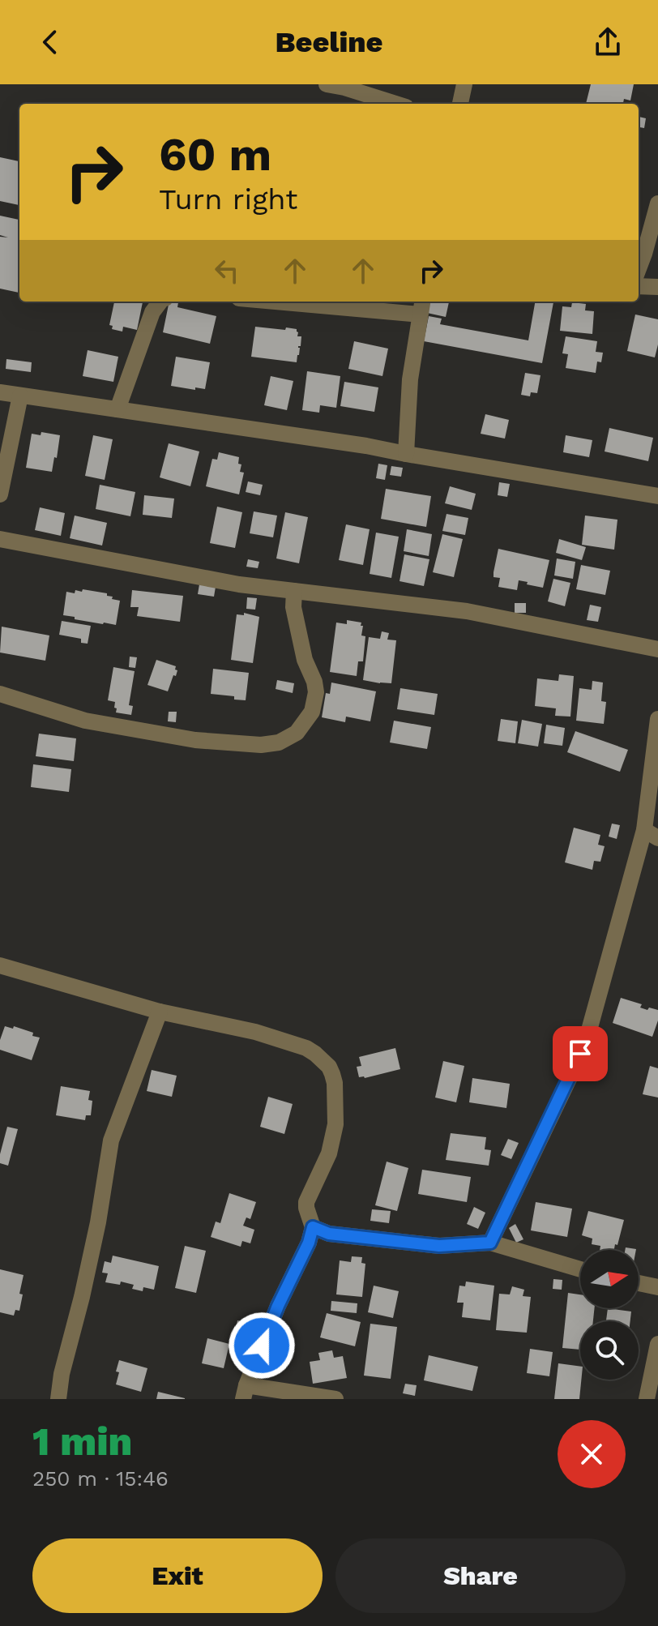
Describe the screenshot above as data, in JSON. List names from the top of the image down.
{
  "north": "right",
  "page": {
    "header": "Beeline",
    "turn": ["60 m", "Turn right"],
    "heading": ["1 min", "250 m · 15:46"],
    "buttons": ["Exit", "Share"]
  }
}
